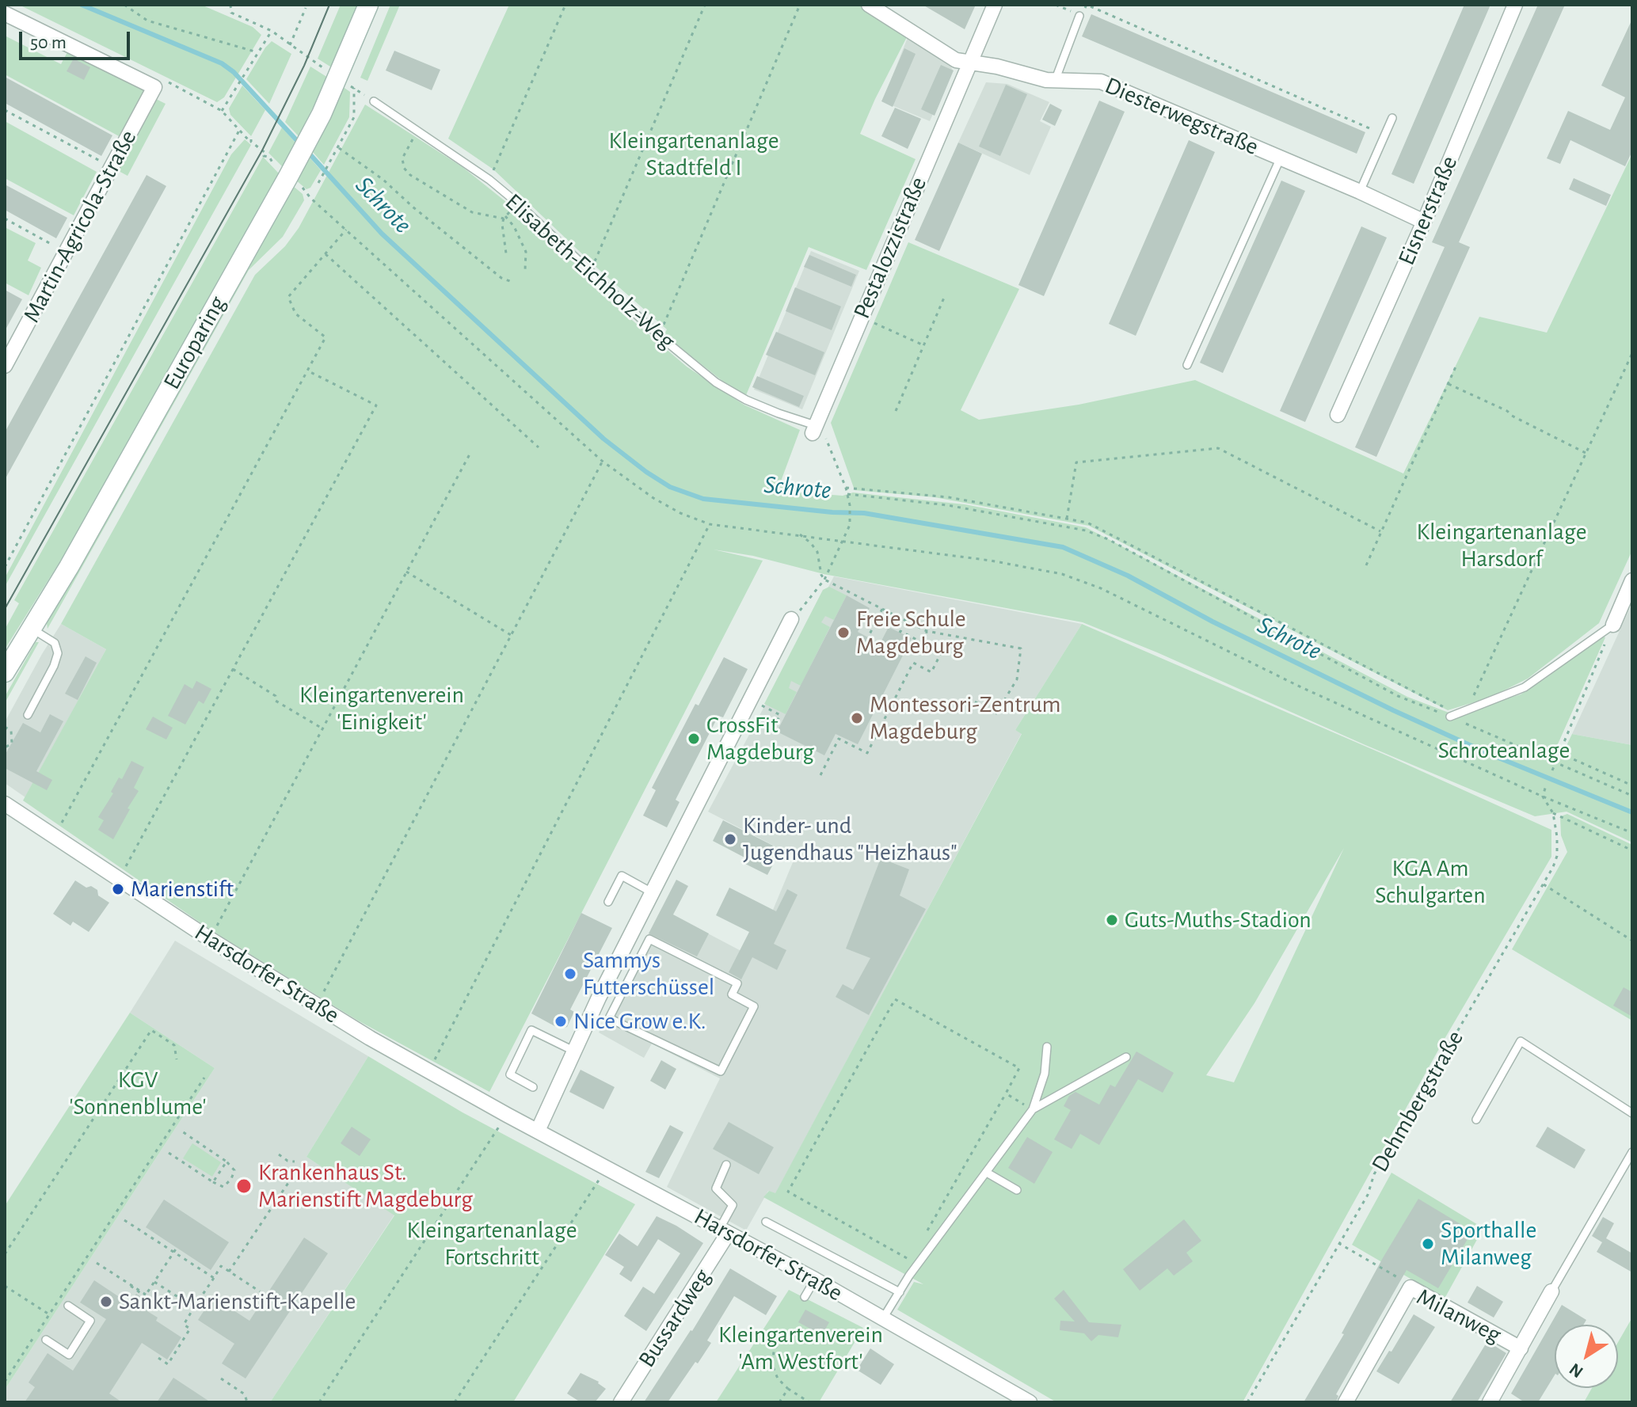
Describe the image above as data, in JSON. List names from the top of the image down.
{
  "streets": {
    "main road": ["Europaring"],
    "street": [
      "Diesterwegstraße",
      "Eisnerstraße",
      "Martin-Agricola-Straße",
      "Pestalozzistraße",
      "Harsdorfer Straße",
      "Milanweg",
      "Bussardweg"
    ],
    "lane": ["Elisabeth-Eichholz-Weg"],
    "path": ["Dehmbergstraße"]
  },
  "crossings": [
    ["Diesterwegstraße", "Eisnerstraße"],
    ["Diesterwegstraße", "Pestalozzistraße"],
    ["Pestalozzistraße", "Elisabeth-Eichholz-Weg"],
    ["Harsdorfer Straße", "Bussardweg"]
  ],
  "water": ["Schrote"],
  "parks": [
    "Kleingartenanlage Stadtfeld I",
    "Kleingartenanlage Harsdorf",
    "Kleingartenverein 'Einigkeit'",
    "Schroteanlage",
    "KGA Am Schulgarten",
    "KGV 'Sonnenblume'",
    "Kleingartenanlage Fortschritt",
    "Kleingartenverein 'Am Westfort'"
  ],
  "places": [
    "Freie Schule Magdeburg",
    "Montessori-Zentrum Magdeburg",
    "CrossFit Magdeburg",
    "Kinder- und Jugendhaus \"Heizhaus\"",
    "Marienstift",
    "Guts-Muths-Stadion",
    "Sammys Futterschüssel",
    "Nice Grow e.K.",
    "Krankenhaus St. Marienstift Magdeburg",
    "Sporthalle Milanweg",
    "Sankt-Marienstift-Kapelle"
  ],
  "scale_bar": "50 m",
  "north": "bottom left"
}
